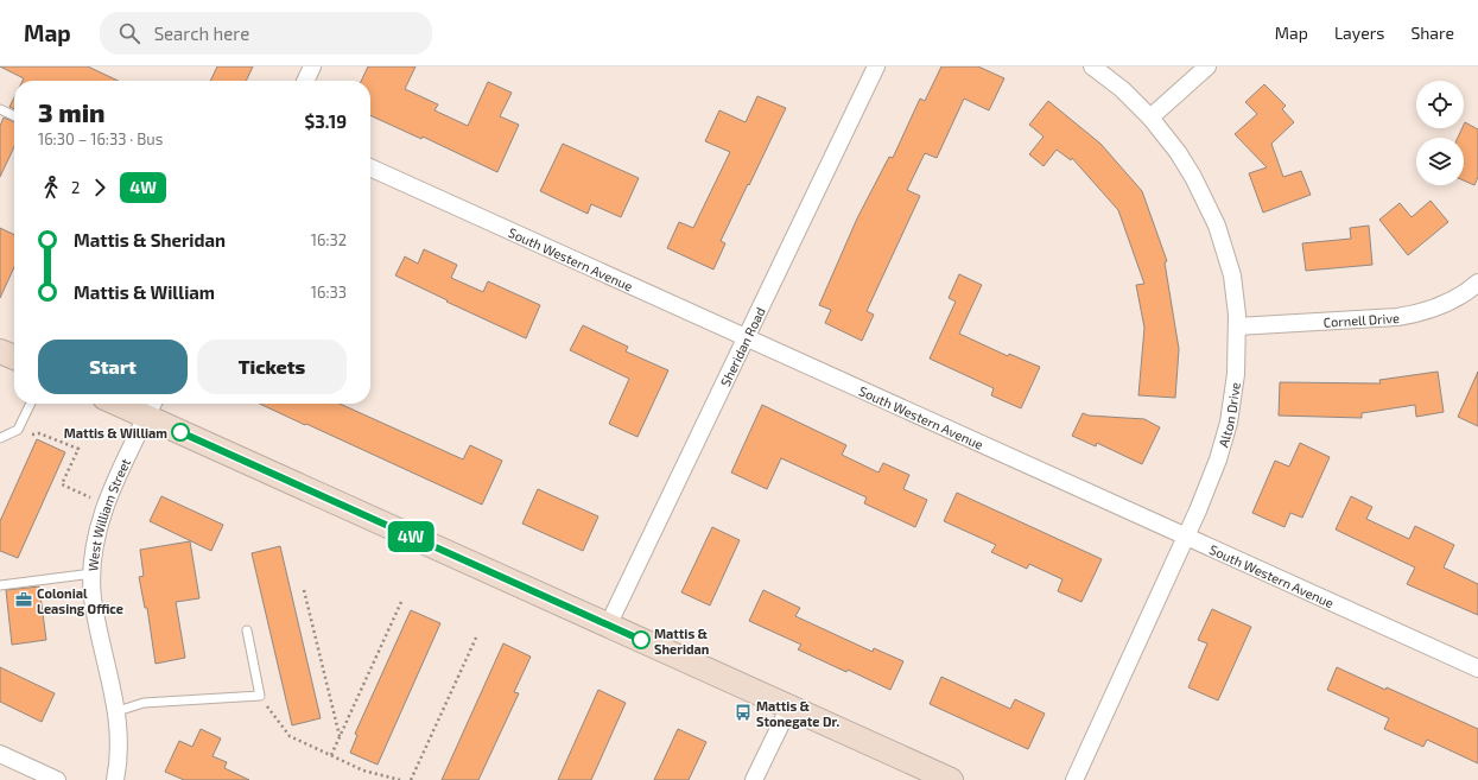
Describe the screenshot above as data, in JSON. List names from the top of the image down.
{
  "streets": {
    "street": [
      "South Western Avenue",
      "Cornell Drive",
      "Sheridan Road",
      "Alton Drive",
      "West William Street"
    ]
  },
  "crossings": [
    ["South Western Avenue", "Sheridan Road"],
    ["South Western Avenue", "Alton Drive"],
    ["Cornell Drive", "Alton Drive"]
  ],
  "places": {
    "other": ["Mattis & William", "Mattis & Sheridan"],
    "office": ["Colonial Leasing Office"],
    "bus stop": ["Mattis & Stonegate Dr."]
  },
  "lines": ["bus line 4W"],
  "page": {
    "header": "Map",
    "search": "Search here",
    "nav": ["Map", "Layers", "Share"],
    "on_map": "4W",
    "heading": ["3 min", "16:30 – 16:33 · Bus", "$3.19"],
    "legs": ["2", "4W"],
    "list": [
      {
        "name": "Mattis & Sheridan",
        "value": "16:32"
      },
      {
        "name": "Mattis & William",
        "value": "16:33"
      }
    ],
    "buttons": ["Start", "Tickets"]
  }
}
